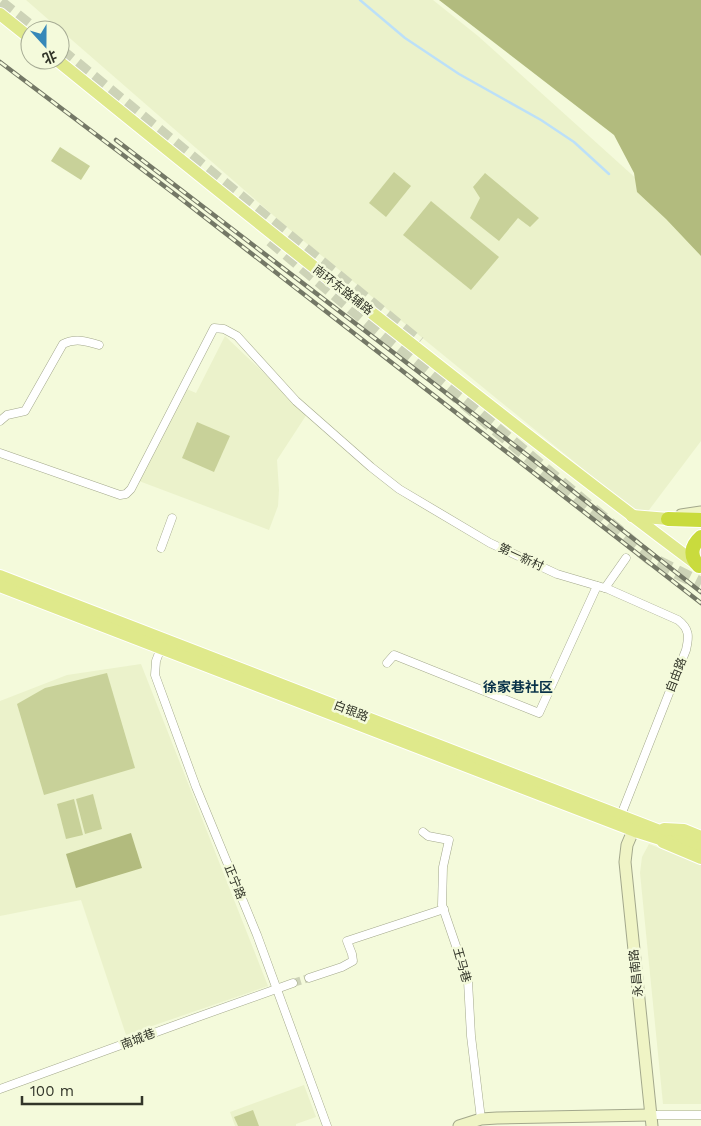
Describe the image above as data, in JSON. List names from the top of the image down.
{
  "streets": {
    "main road": ["南环东路辅路", "白银路"],
    "street": [
      "第一新村",
      "自由路",
      "正宁路",
      "王马巷",
      "永昌南路",
      "南城巷"
    ]
  },
  "crossings": [
    ["第一新村", "自由路"],
    ["自由路", "白银路"],
    ["白银路", "正宁路"],
    ["白银路", "永昌南路"],
    ["正宁路", "南城巷"]
  ],
  "districts": ["徐家巷社区"],
  "scale_bar": "100 m",
  "north": "bottom"
}
